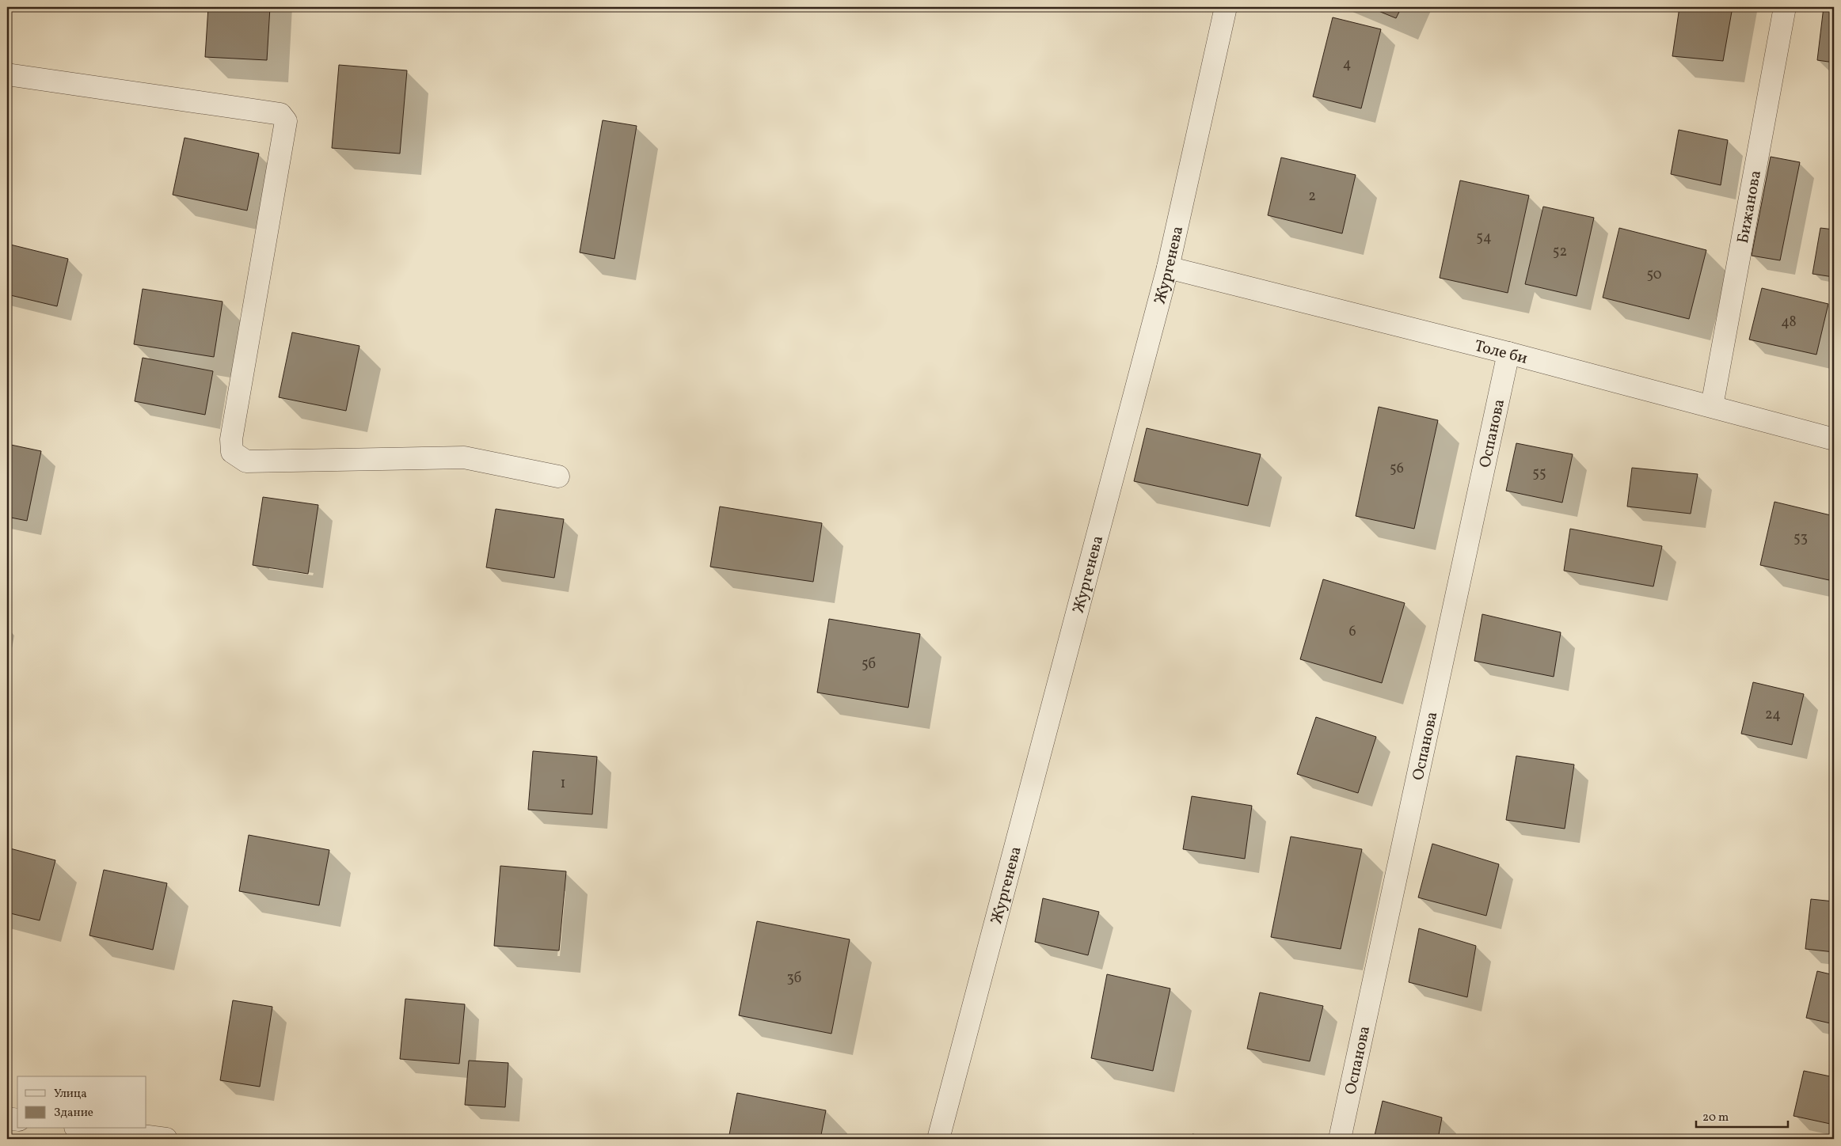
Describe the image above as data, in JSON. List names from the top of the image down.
{
  "streets": {
    "street": [
      "Бижанова",
      "Жургенева",
      "Толе би",
      "Оспанова"
    ]
  },
  "crossings": [
    ["Бижанова", "Толе би"],
    ["Жургенева", "Толе би"],
    ["Толе би", "Оспанова"]
  ],
  "house_numbers": [
    "4",
    "2",
    "54",
    "52",
    "50",
    "48",
    "56",
    "55",
    "53",
    "6",
    "5б",
    "24",
    "1",
    "3б"
  ],
  "legend": ["Улица", "Здание"],
  "scale_bar": "20 m"
}
